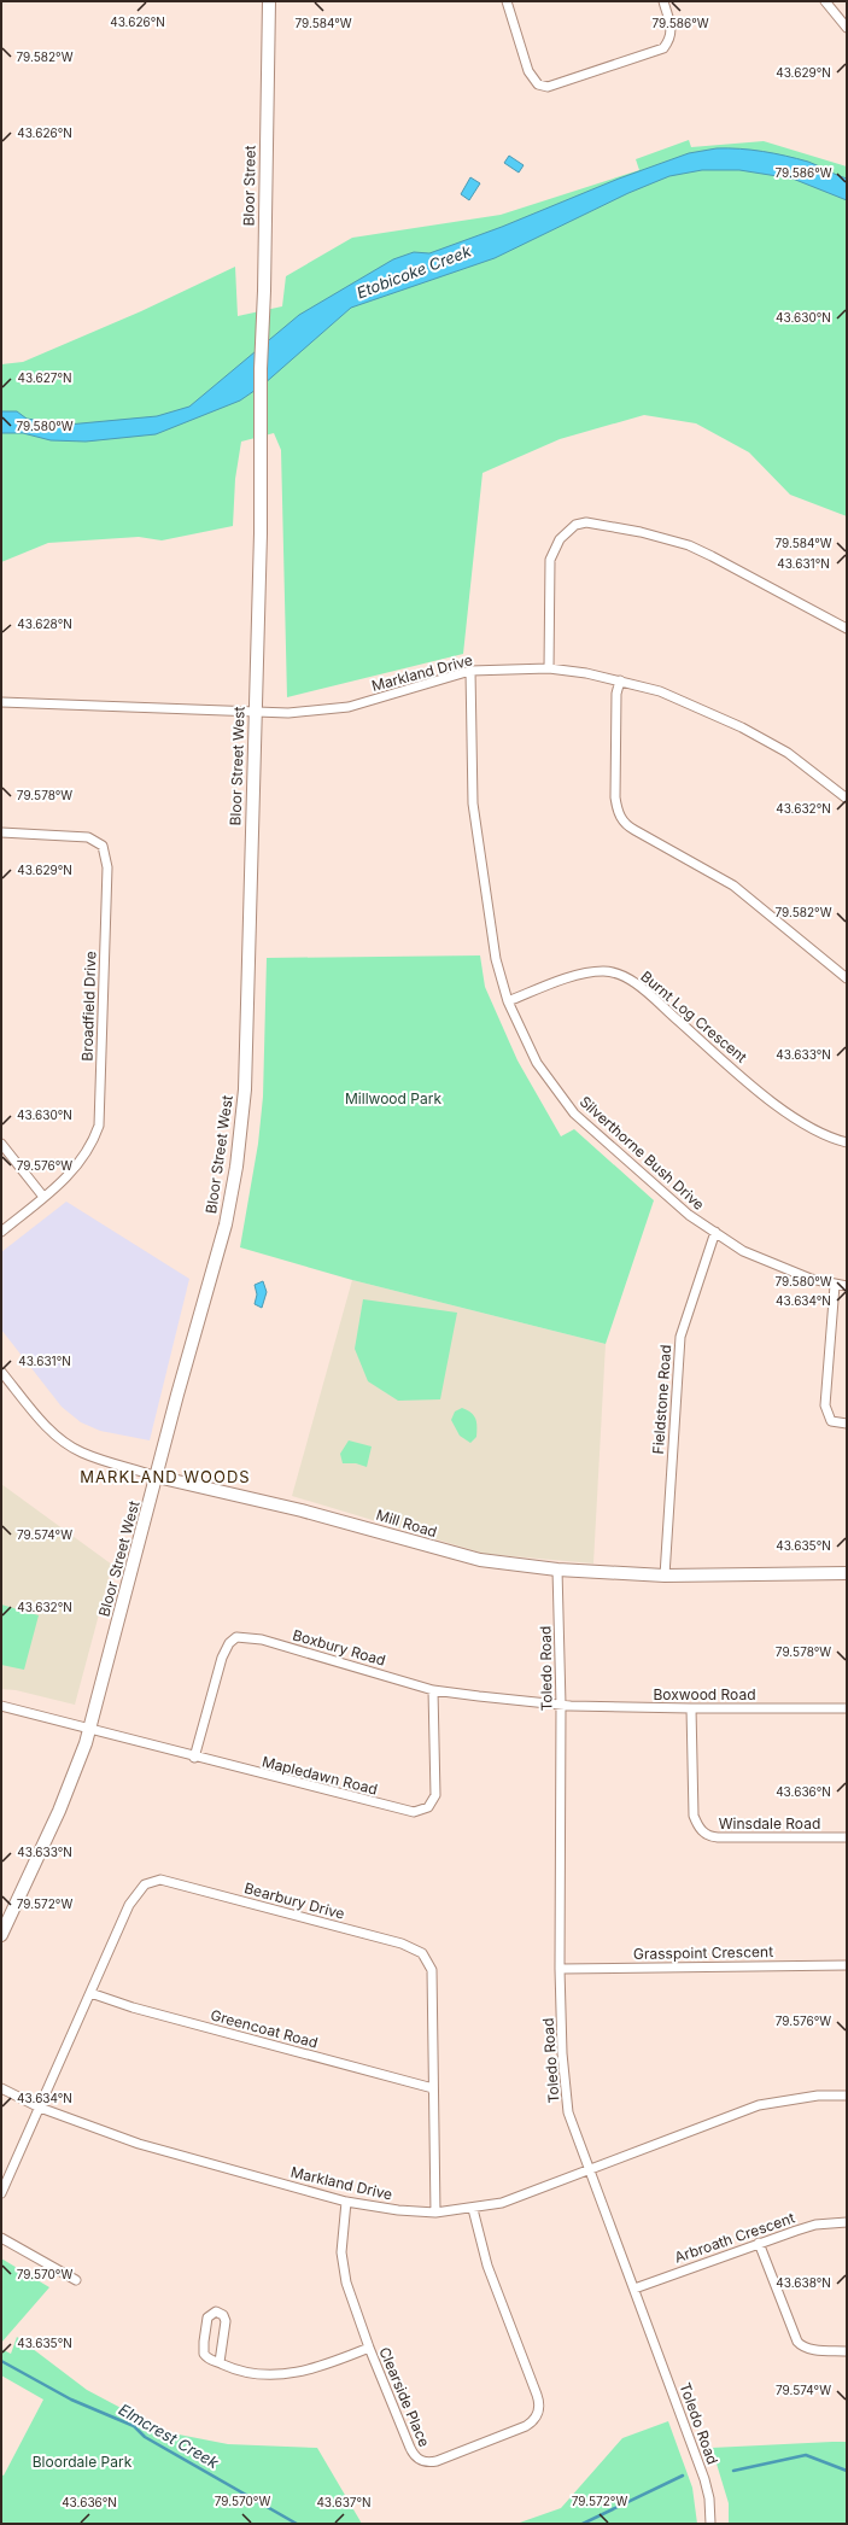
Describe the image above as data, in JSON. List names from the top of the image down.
{
  "streets": {
    "main road": ["Bloor Street", "Bloor Street West", "Mill Road"],
    "street": [
      "Markland Drive",
      "Broadfield Drive",
      "Burnt Log Crescent",
      "Silverthorne Bush Drive",
      "Fieldstone Road",
      "Boxbury Road",
      "Toledo Road",
      "Boxwood Road",
      "Mapledawn Road",
      "Winsdale Road",
      "Bearbury Drive",
      "Grasspoint Crescent",
      "Greencoat Road",
      "Arbroath Crescent",
      "Clearside Place"
    ]
  },
  "crossings": [
    ["Bloor Street", "Bloor Street West"],
    ["Markland Drive", "Bloor Street West"],
    ["Markland Drive", "Silverthorne Bush Drive"],
    ["Markland Drive", "Toledo Road"],
    ["Markland Drive", "Bearbury Drive"],
    ["Markland Drive", "Clearside Place"],
    ["Bloor Street West", "Mill Road"],
    ["Bloor Street West", "Mapledawn Road"],
    ["Burnt Log Crescent", "Silverthorne Bush Drive"],
    ["Silverthorne Bush Drive", "Fieldstone Road"],
    ["Fieldstone Road", "Mill Road"],
    ["Mill Road", "Toledo Road"],
    ["Boxbury Road", "Toledo Road"],
    ["Boxbury Road", "Boxwood Road"],
    ["Boxbury Road", "Mapledawn Road"],
    ["Toledo Road", "Boxwood Road"],
    ["Toledo Road", "Grasspoint Crescent"],
    ["Toledo Road", "Arbroath Crescent"],
    ["Boxwood Road", "Winsdale Road"],
    ["Bearbury Drive", "Greencoat Road"]
  ],
  "districts": ["MARKLAND WOODS"],
  "water": ["Etobicoke Creek", "Elmcrest Creek"],
  "parks": ["Millwood Park", "Bloordale Park"],
  "coordinates": [
    "43.626°N",
    "79.584°W",
    "79.586°W",
    "79.582°W",
    "43.629°N",
    "43.630°N",
    "43.627°N",
    "79.580°W",
    "43.631°N",
    "43.628°N",
    "79.578°W",
    "43.632°N",
    "43.633°N",
    "79.576°W",
    "43.634°N",
    "79.574°W",
    "43.635°N",
    "43.636°N",
    "79.572°W",
    "79.570°W",
    "43.638°N",
    "43.637°N"
  ]
}
